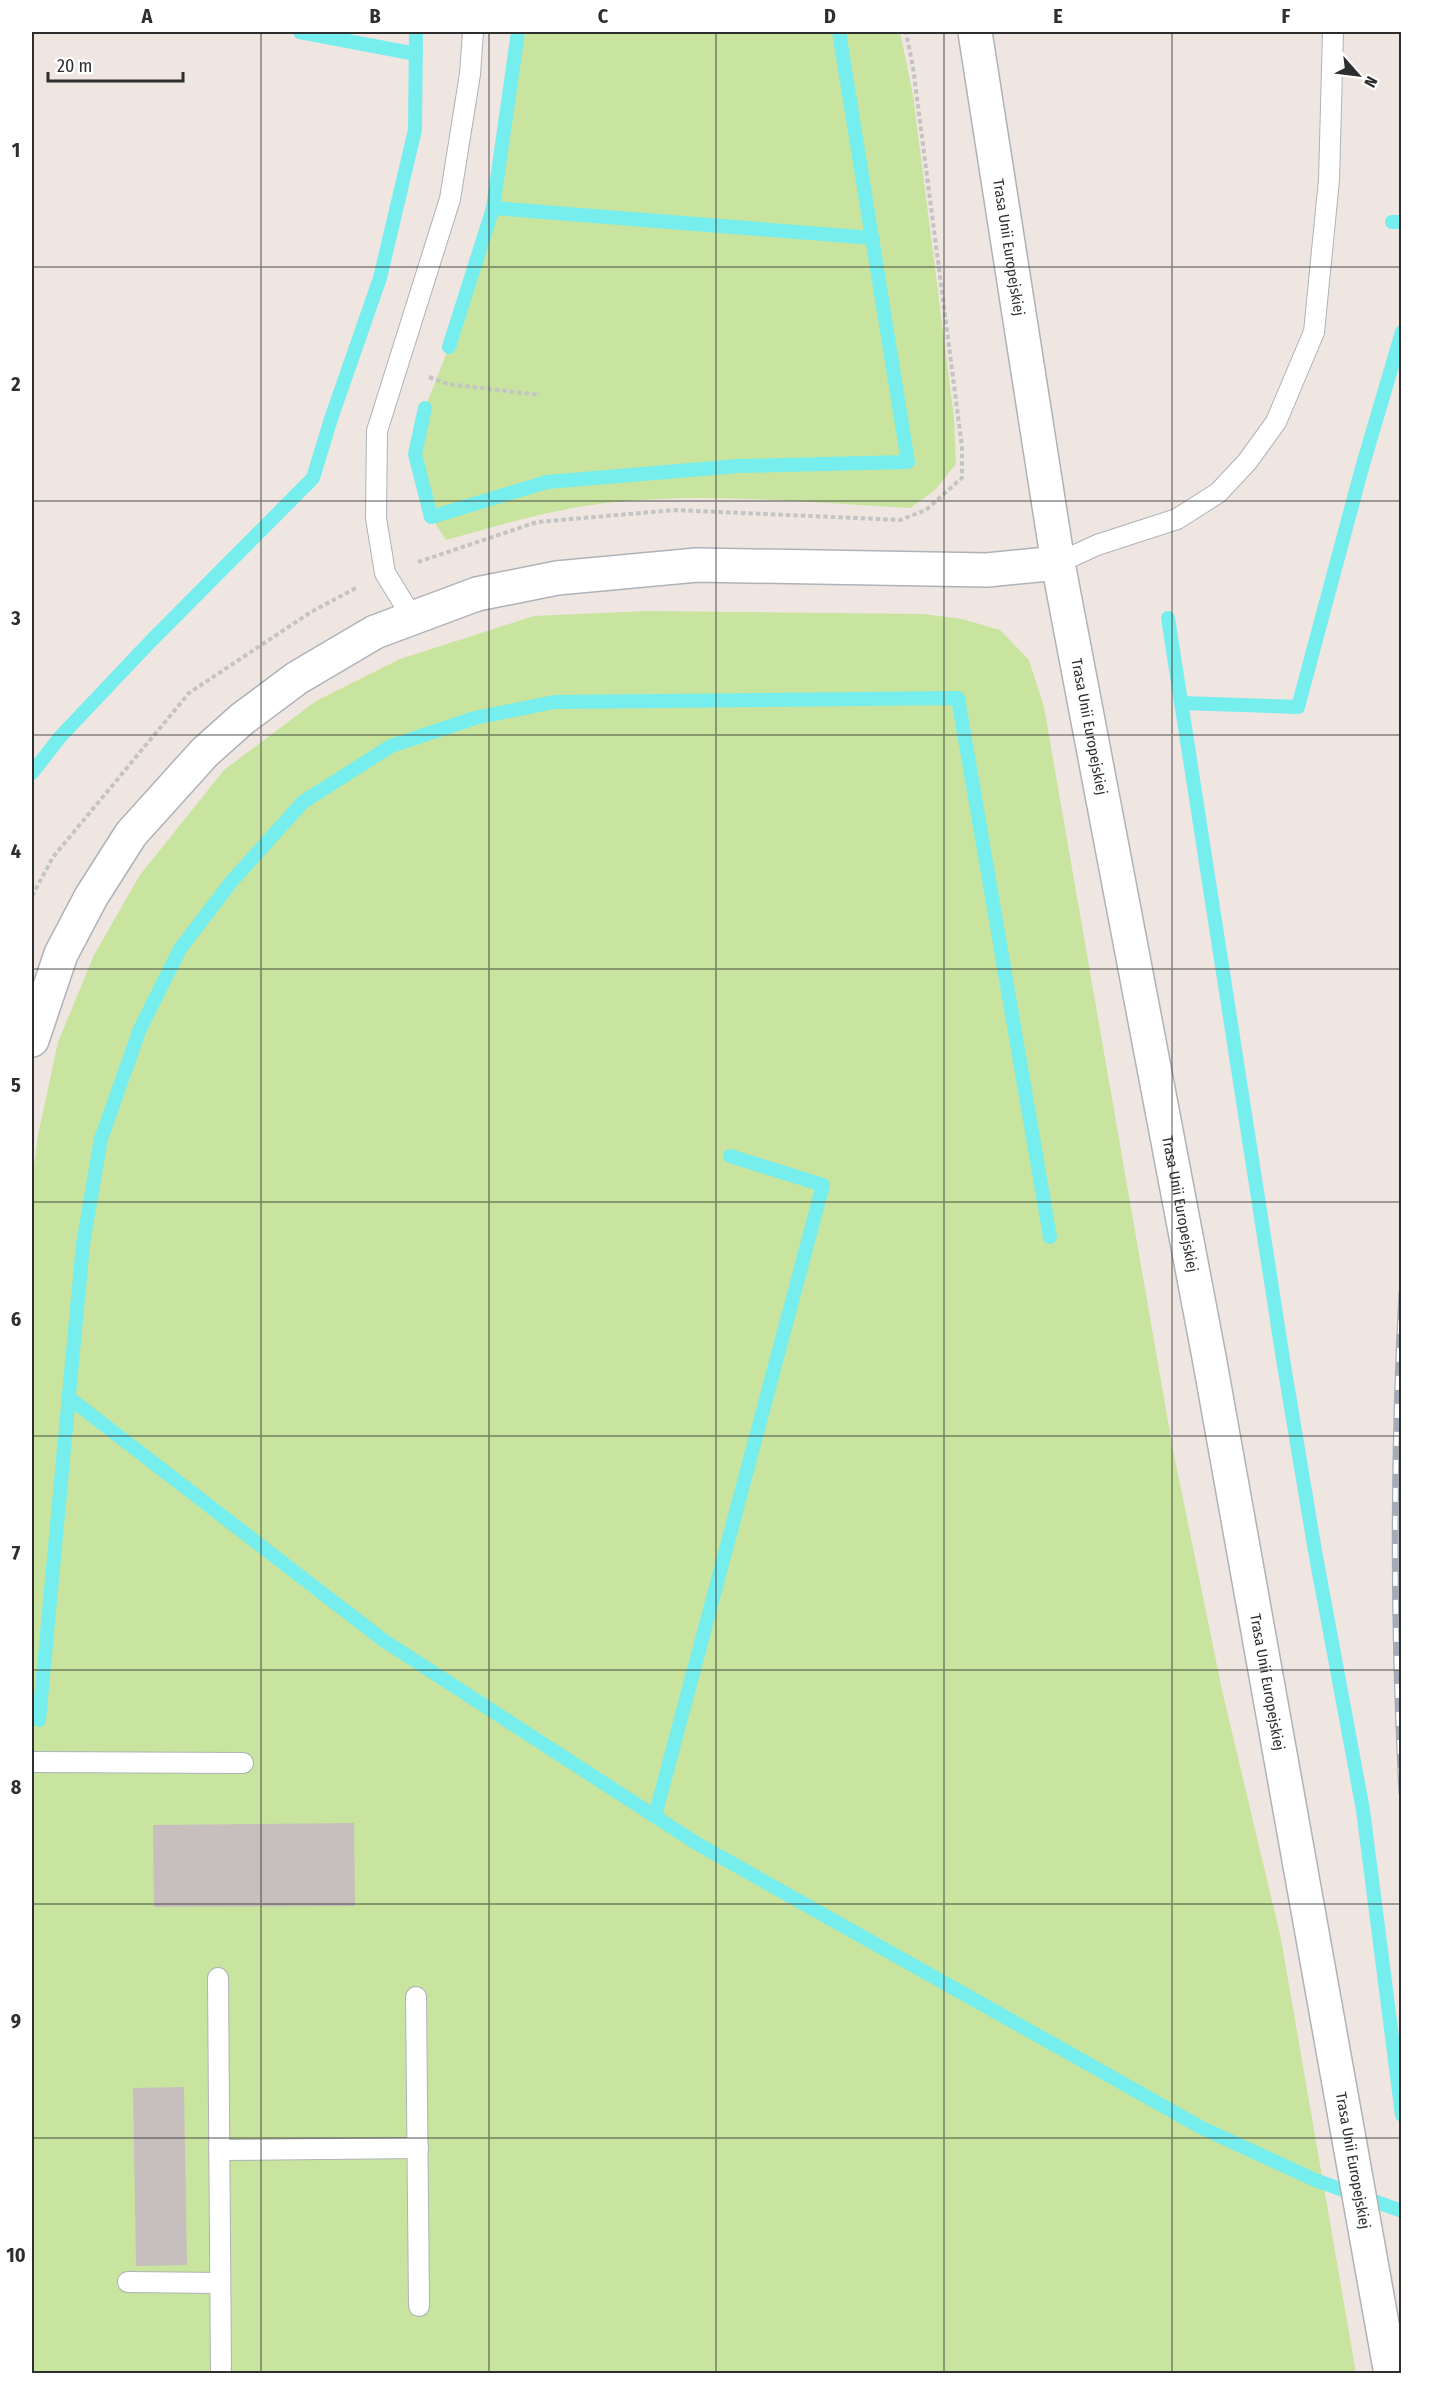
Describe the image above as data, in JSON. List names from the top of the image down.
{
  "streets": {
    "main road": ["Trasa Unii Europejskiej"]
  },
  "scale_bar": "20 m",
  "north": "bottom right",
  "grid": {
    "columns": [
      "A",
      "B",
      "C",
      "D",
      "E",
      "F"
    ],
    "rows": [
      "1",
      "2",
      "3",
      "4",
      "5",
      "6",
      "7",
      "8",
      "9",
      "10"
    ]
  }
}
